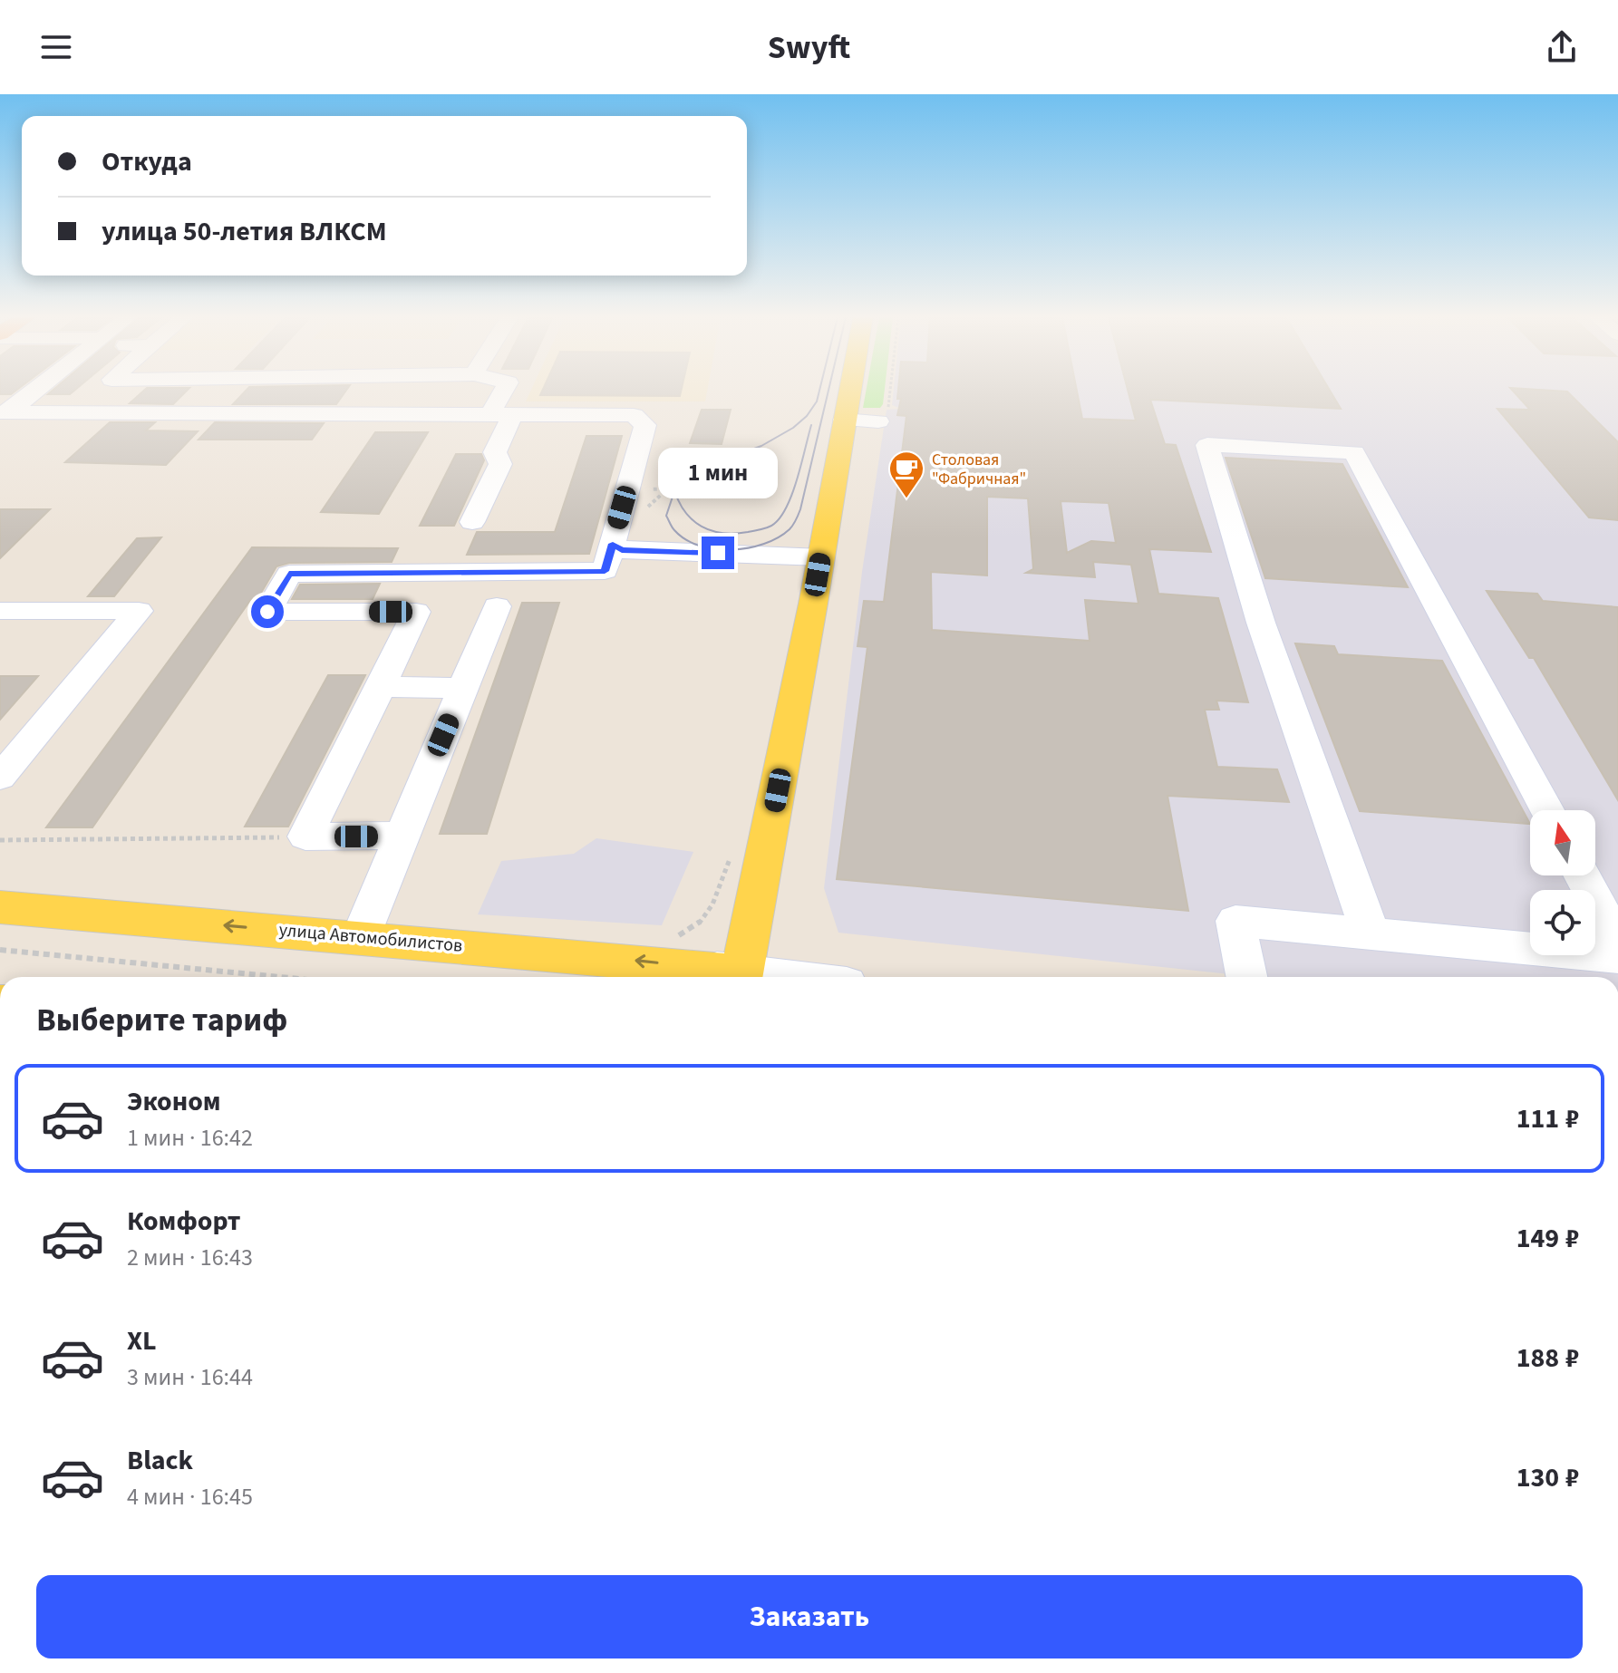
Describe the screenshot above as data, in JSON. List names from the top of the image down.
{
  "streets": {
    "main road": ["улица Автомобилистов"]
  },
  "one_way": ["улица Автомобилистов"],
  "places": {
    "cafe": ["Столовая \"Фабричная\""]
  },
  "north": "top",
  "page": {
    "header": "Swyft",
    "banner": ["Откуда", "улица 50-летия ВЛКСМ"],
    "bubble": "1 мин",
    "heading": "Выберите тариф",
    "list": [
      {
        "name": "Эконом",
        "note": "1 мин · 16:42",
        "value": "111 ₽"
      },
      {
        "name": "Комфорт",
        "note": "2 мин · 16:43",
        "value": "149 ₽"
      },
      {
        "name": "XL",
        "note": "3 мин · 16:44",
        "value": "188 ₽"
      },
      {
        "name": "Black",
        "note": "4 мин · 16:45",
        "value": "130 ₽"
      }
    ],
    "buttons": "Заказать"
  }
}
